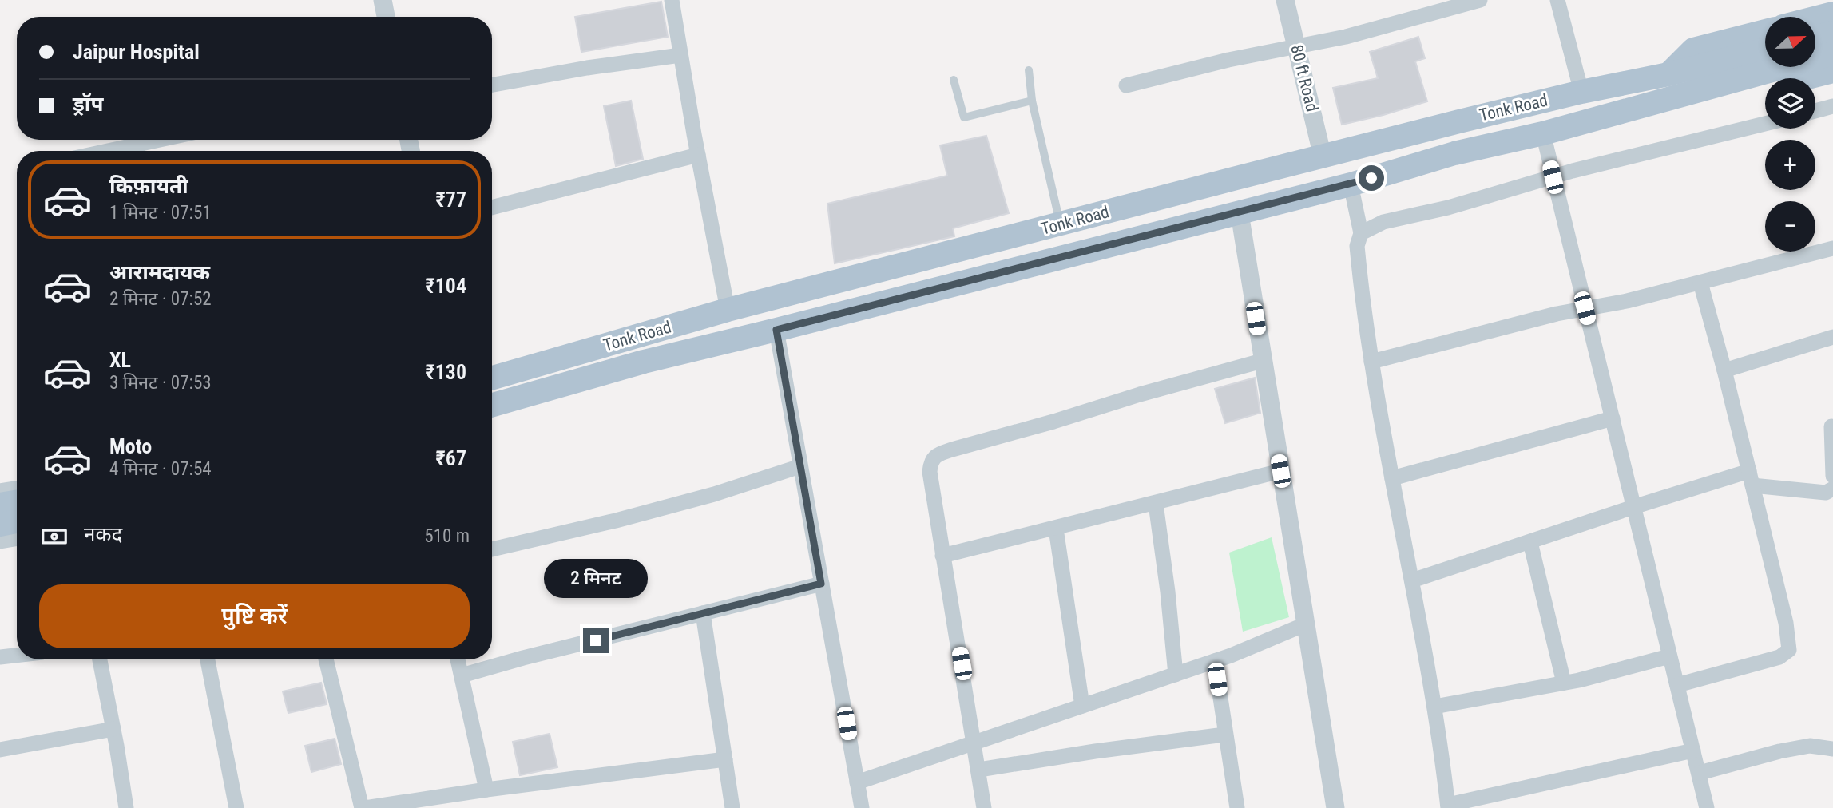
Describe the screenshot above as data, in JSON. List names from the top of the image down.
{
  "streets": {
    "main road": ["Tonk Road"],
    "street": ["80 ft Road"]
  },
  "crossings": [
    ["80 ft Road", "Tonk Road"]
  ],
  "north": "right",
  "page": {
    "map_buttons": ["+", "−"],
    "banner": ["Jaipur Hospital", "ड्रॉप"],
    "list": [
      {
        "name": "किफ़ायती",
        "note": "1 मिनट · 07:51",
        "value": "₹77"
      },
      {
        "name": "आरामदायक",
        "note": "2 मिनट · 07:52",
        "value": "₹104"
      },
      {
        "name": "XL",
        "note": "3 मिनट · 07:53",
        "value": "₹130"
      },
      {
        "name": "Moto",
        "note": "4 मिनट · 07:54",
        "value": "₹67"
      }
    ],
    "pay": ["नकद", "510 m"],
    "bubble": "2 मिनट",
    "buttons": "पुष्टि करें"
  }
}
